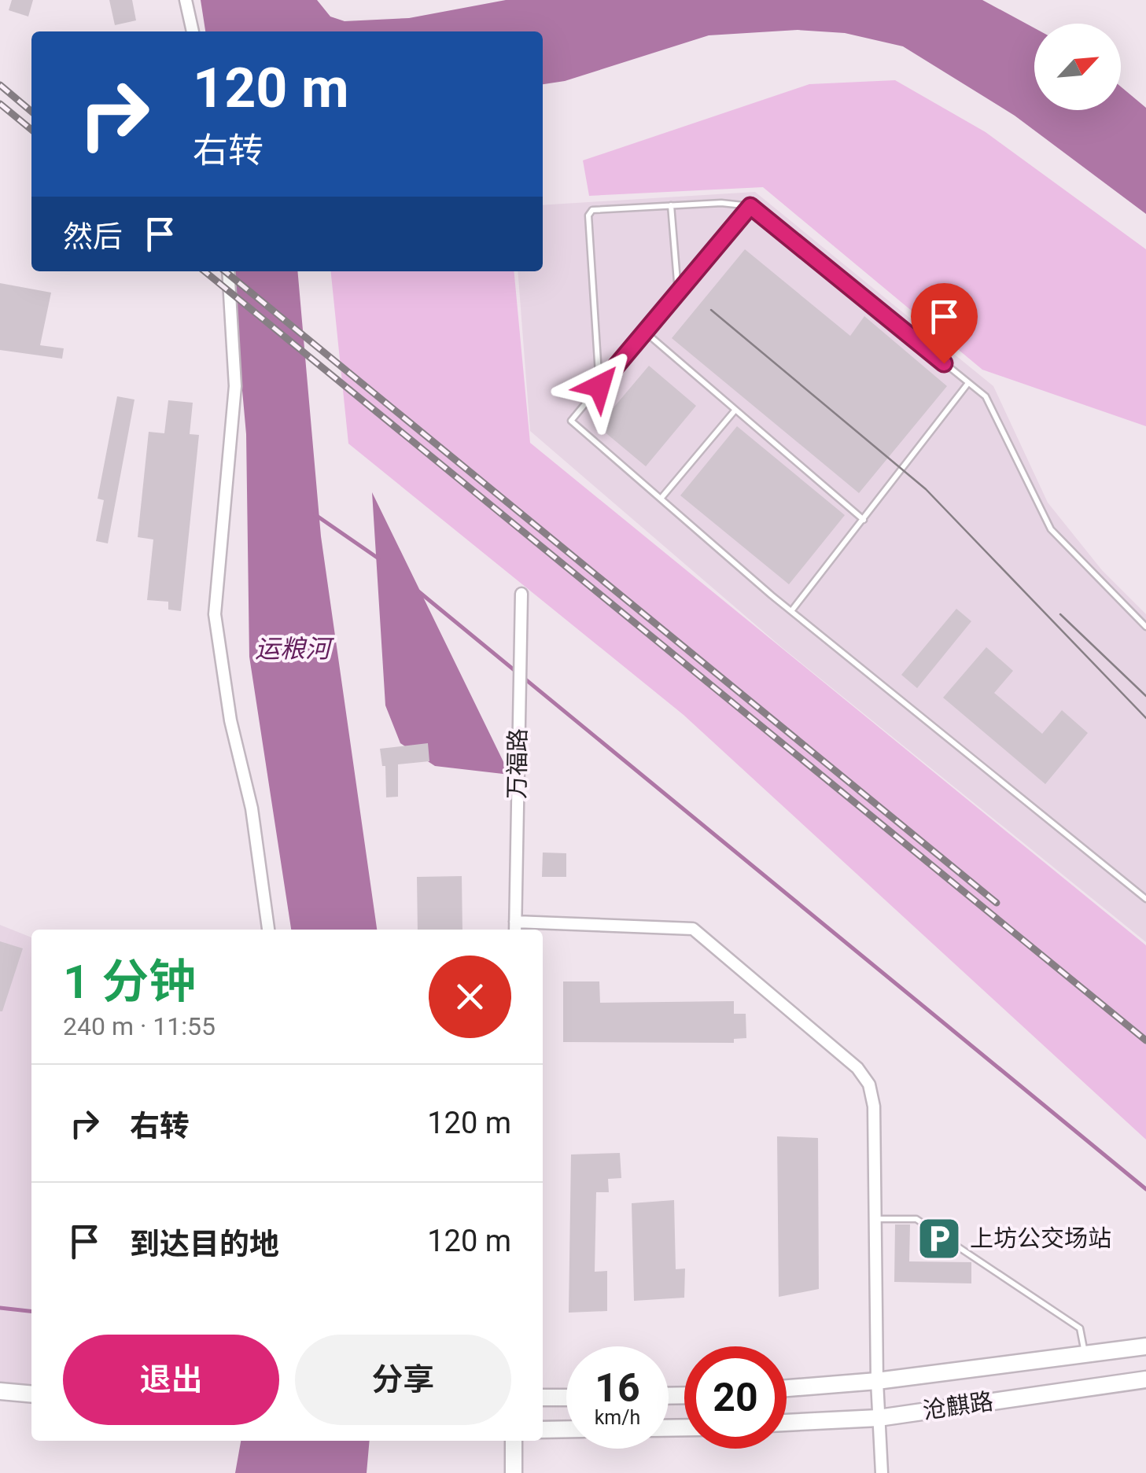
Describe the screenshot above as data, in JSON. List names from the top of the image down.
{
  "streets": {
    "main road": ["沧麒路"],
    "street": ["万福路"]
  },
  "water": ["运粮河"],
  "places": {
    "parking": ["上坊公交场站"]
  },
  "north": "top right",
  "page": {
    "turn": ["120 m", "右转"],
    "then": "然后",
    "heading": ["1 分钟", "240 m · 11:55"],
    "list": [
      {
        "name": "右转",
        "value": "120 m"
      },
      {
        "name": "到达目的地",
        "value": "120 m"
      }
    ],
    "buttons": ["退出", "分享"],
    "speed": "16 km/h",
    "limit": "20"
  }
}
